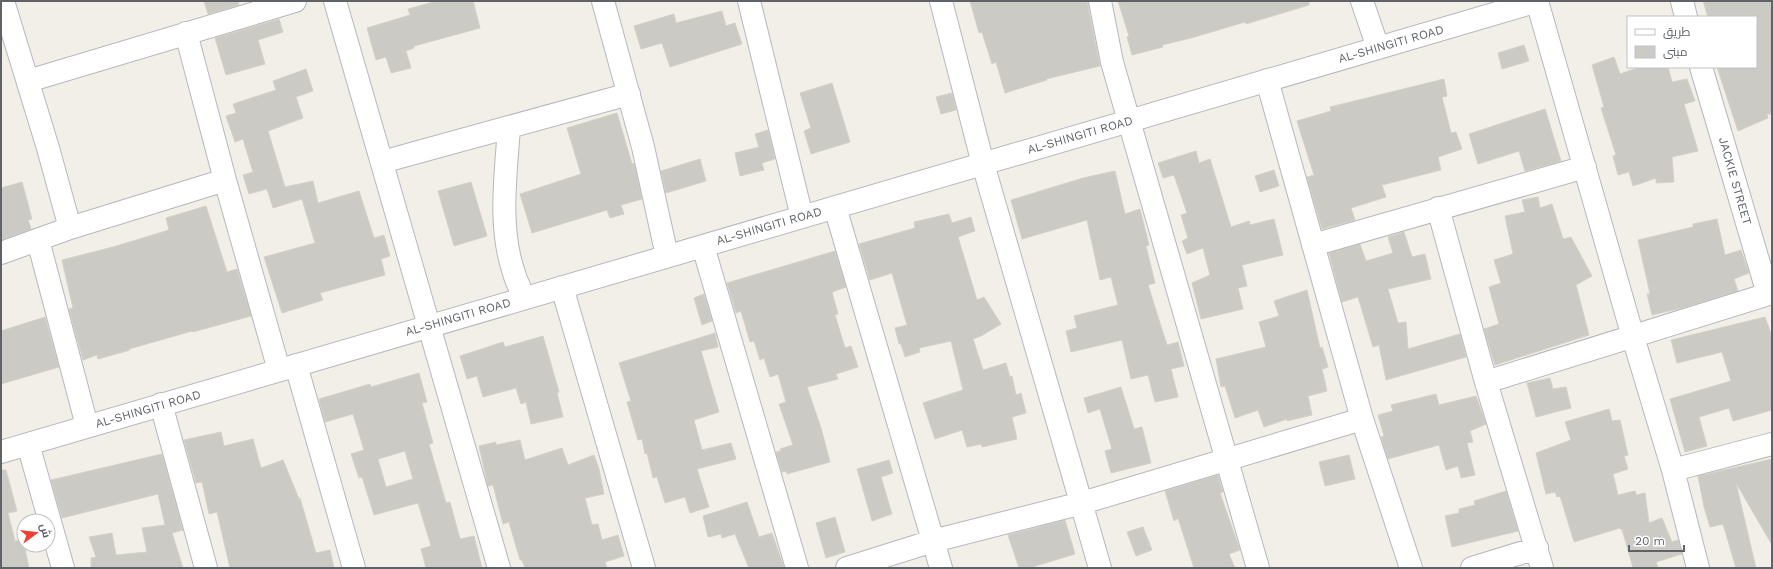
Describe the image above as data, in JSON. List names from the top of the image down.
{
  "streets": {
    "street": ["AL-SHINGITI ROAD", "JACKIE STREET"]
  },
  "legend": ["طريق", "مبنى"],
  "scale_bar": "20 m",
  "north": "right"
}
